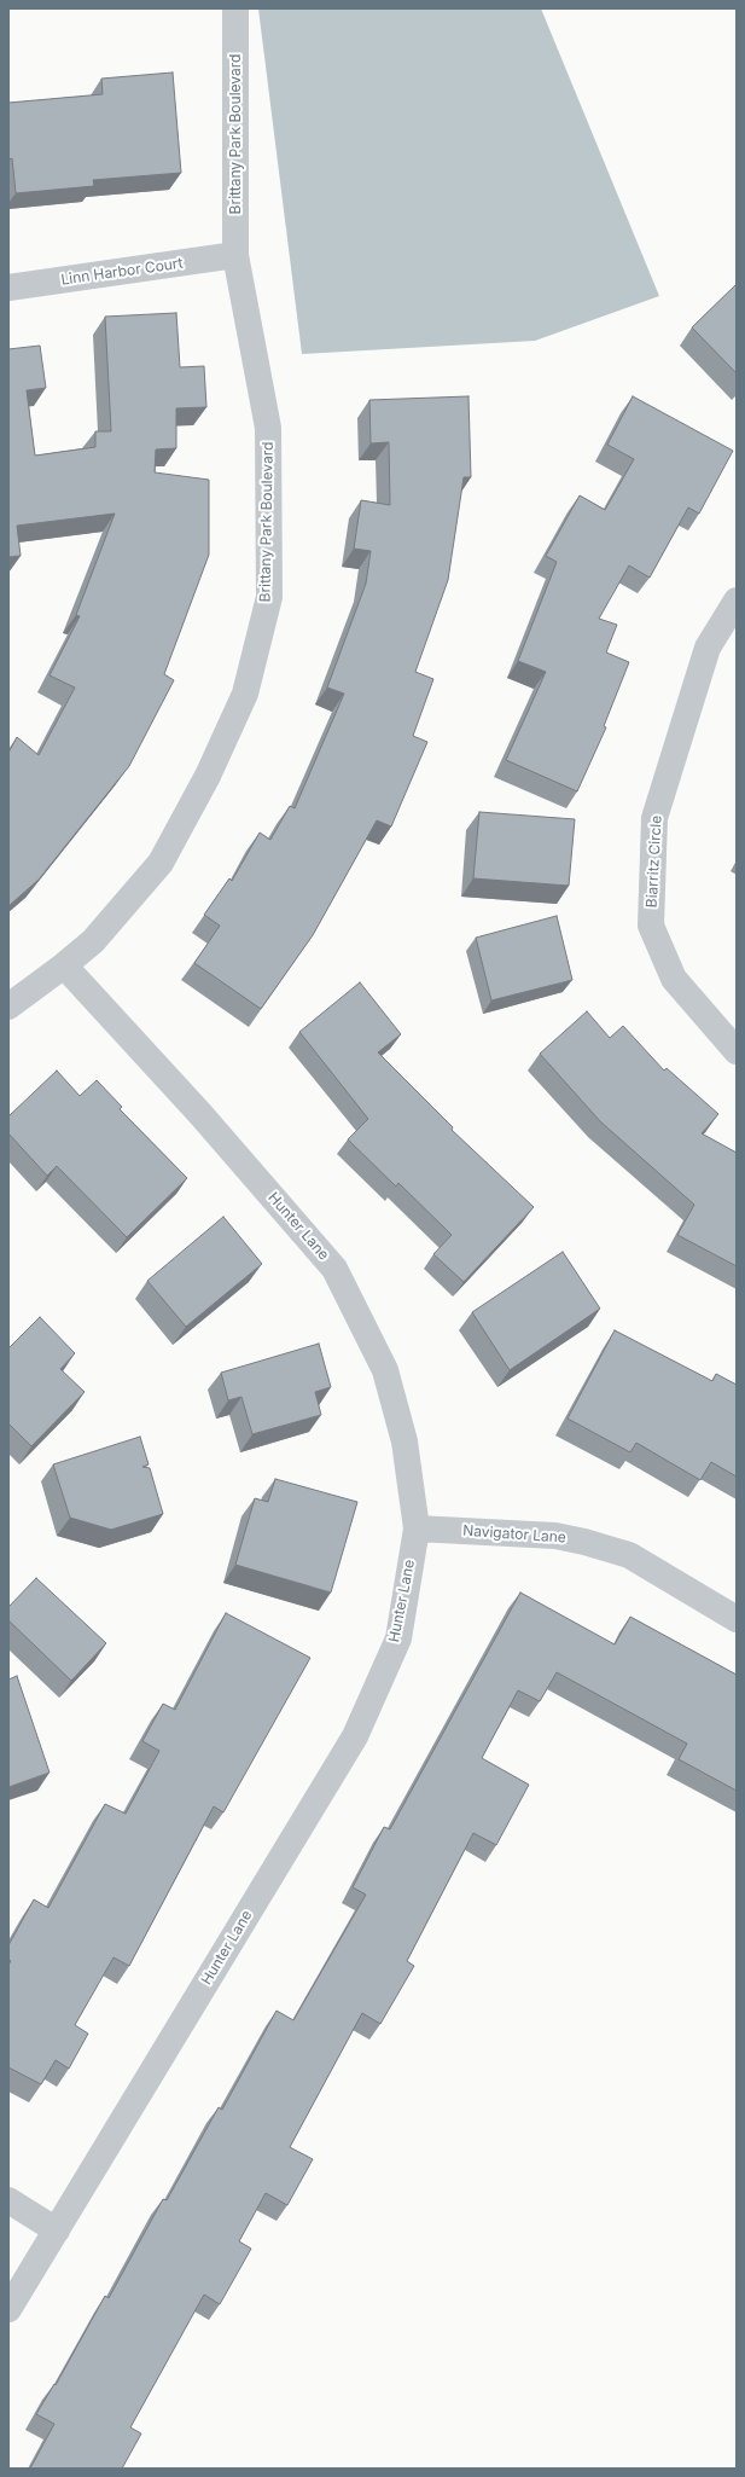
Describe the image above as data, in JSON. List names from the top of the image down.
{
  "streets": {
    "street": [
      "Brittany Park Boulevard",
      "Linn Harbor Court",
      "Biarritz Circle",
      "Hunter Lane",
      "Navigator Lane"
    ]
  },
  "crossings": [
    ["Brittany Park Boulevard", "Linn Harbor Court"],
    ["Brittany Park Boulevard", "Hunter Lane"],
    ["Hunter Lane", "Navigator Lane"]
  ]
}
